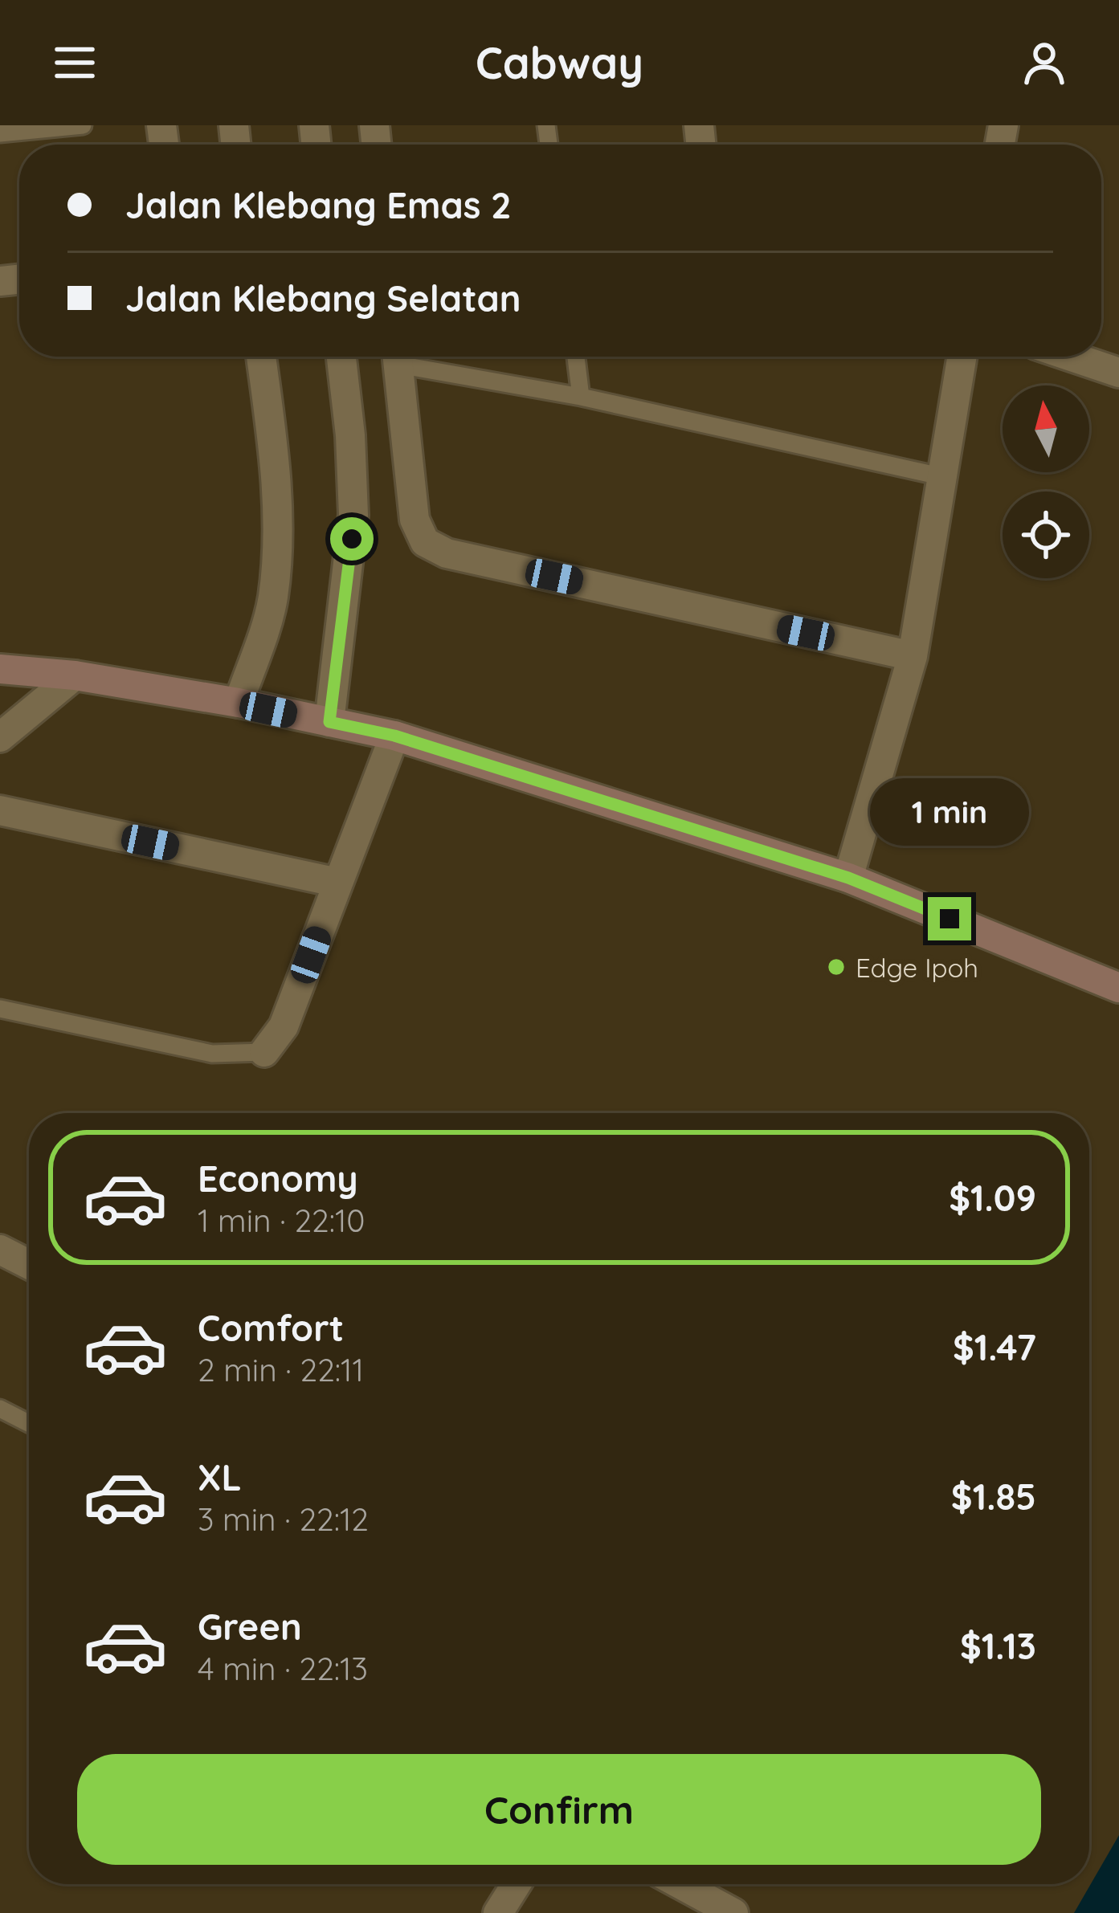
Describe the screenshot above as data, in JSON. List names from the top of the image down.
{
  "places": ["Edge Ipoh"],
  "north": "top",
  "page": {
    "header": "Cabway",
    "banner": ["Jalan Klebang Emas 2", "Jalan Klebang Selatan"],
    "bubble": "1 min",
    "list": [
      {
        "name": "Economy",
        "note": "1 min · 22:10",
        "value": "$1.09"
      },
      {
        "name": "Comfort",
        "note": "2 min · 22:11",
        "value": "$1.47"
      },
      {
        "name": "XL",
        "note": "3 min · 22:12",
        "value": "$1.85"
      },
      {
        "name": "Green",
        "note": "4 min · 22:13",
        "value": "$1.13"
      }
    ],
    "buttons": "Confirm"
  }
}
